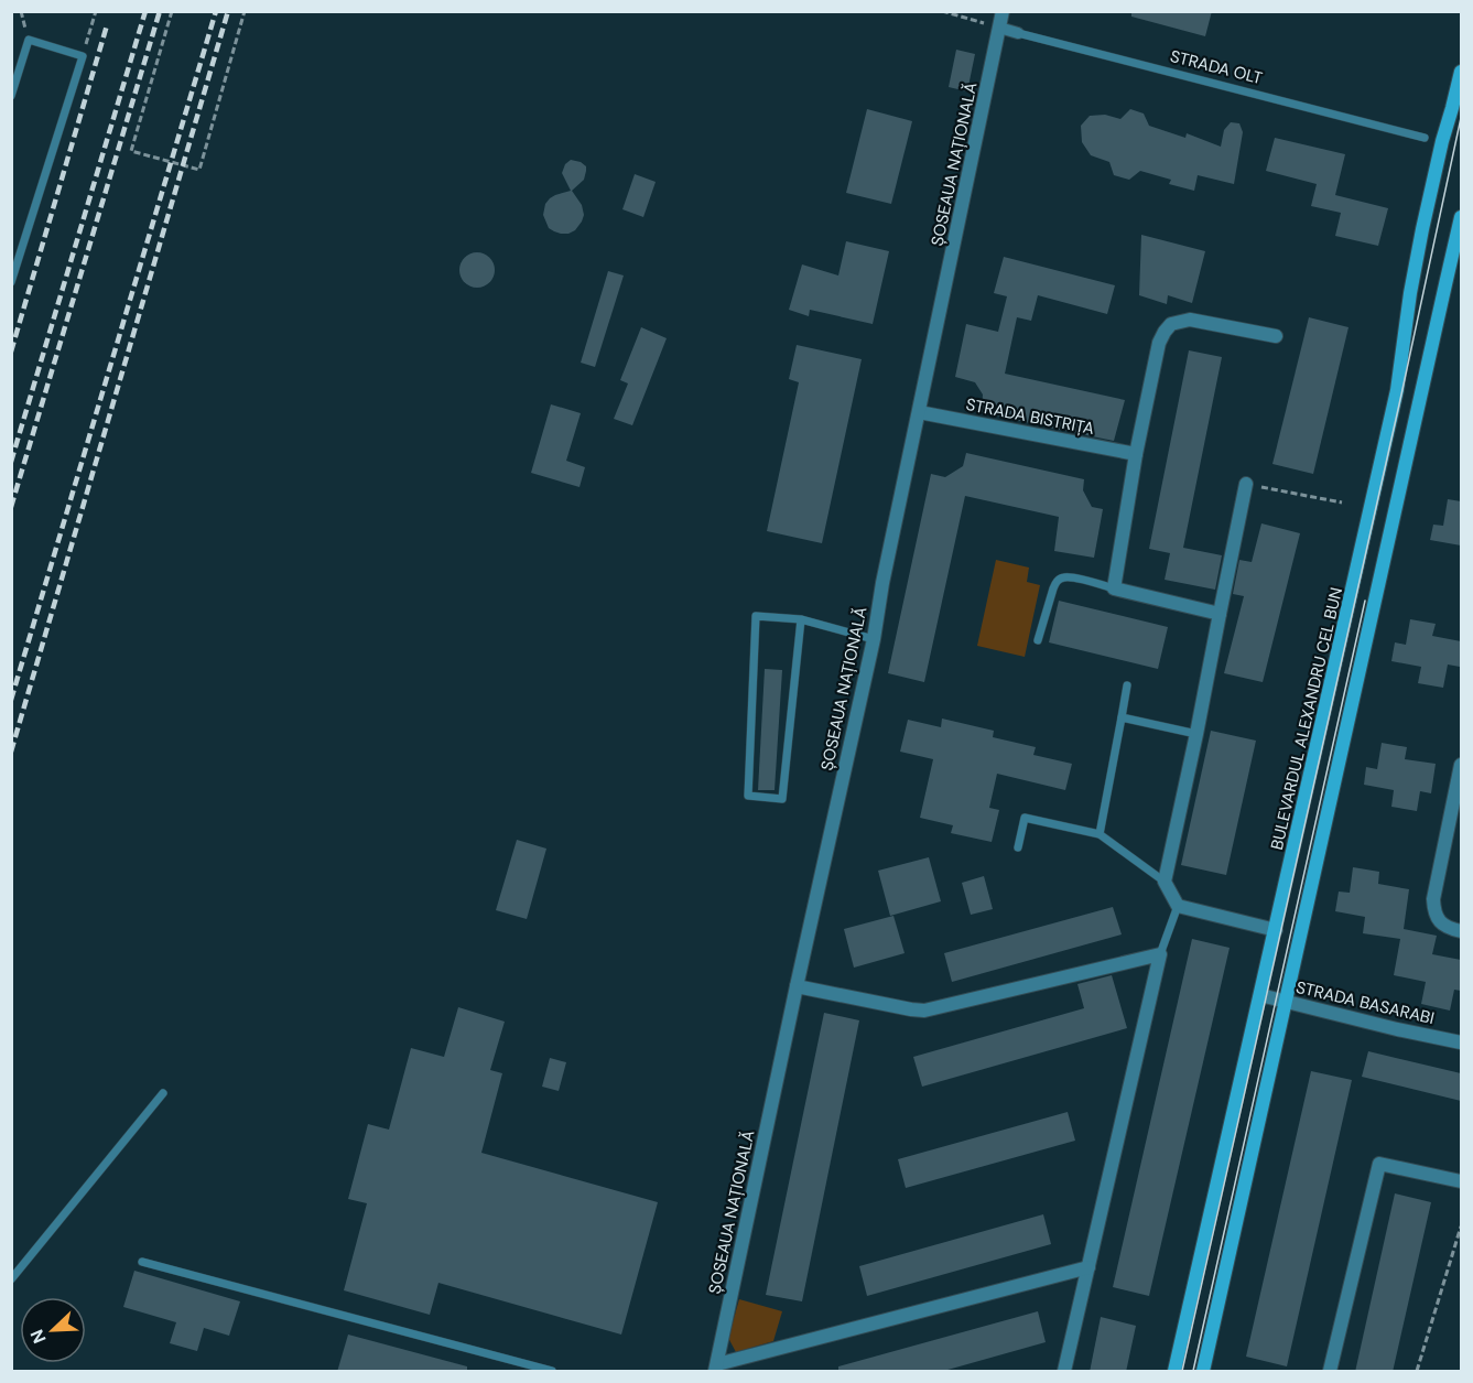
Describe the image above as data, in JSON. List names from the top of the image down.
{
  "streets": {
    "main road": ["BULEVARDUL ALEXANDRU CEL BUN"],
    "street": [
      "STRADA OLT",
      "ȘOSEAUA NAȚIONALĂ",
      "STRADA BISTRIȚA",
      "STRADA BASARABI"
    ]
  },
  "crossings": [
    ["STRADA OLT", "ȘOSEAUA NAȚIONALĂ"],
    ["ȘOSEAUA NAȚIONALĂ", "STRADA BISTRIȚA"],
    ["BULEVARDUL ALEXANDRU CEL BUN", "STRADA BASARABI"]
  ],
  "north": "bottom left"
}
